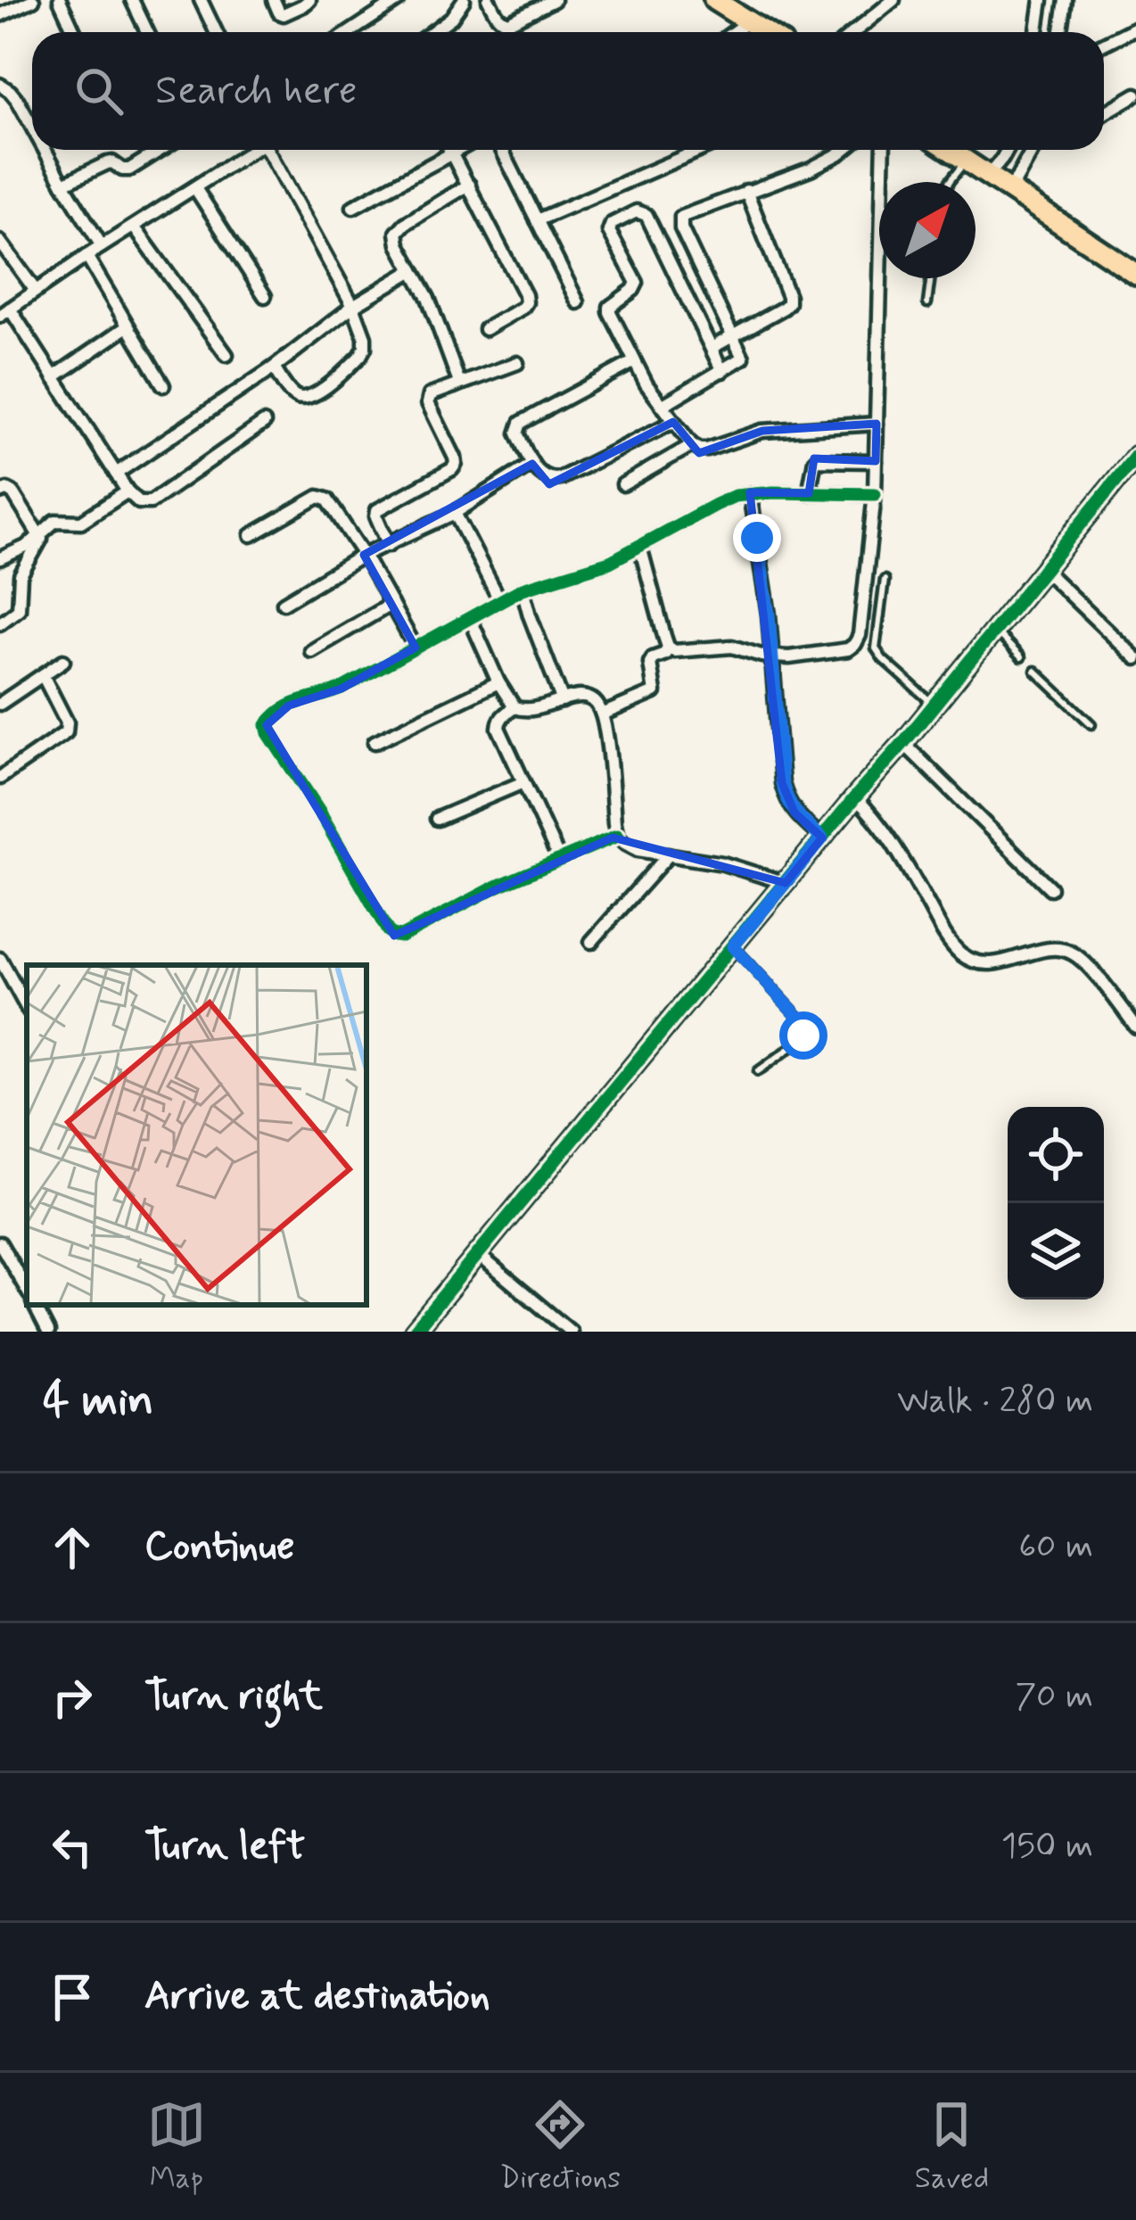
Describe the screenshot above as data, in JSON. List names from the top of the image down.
{
  "north": "top right",
  "page": {
    "search": "Search here",
    "heading": ["4 min", "Walk · 280 m"],
    "list": [
      ["Continue", "60 m"],
      ["Turn right", "70 m"],
      ["Turn left", "150 m"],
      "Arrive at destination"
    ],
    "nav": ["Map", "Directions", "Saved"]
  }
}
